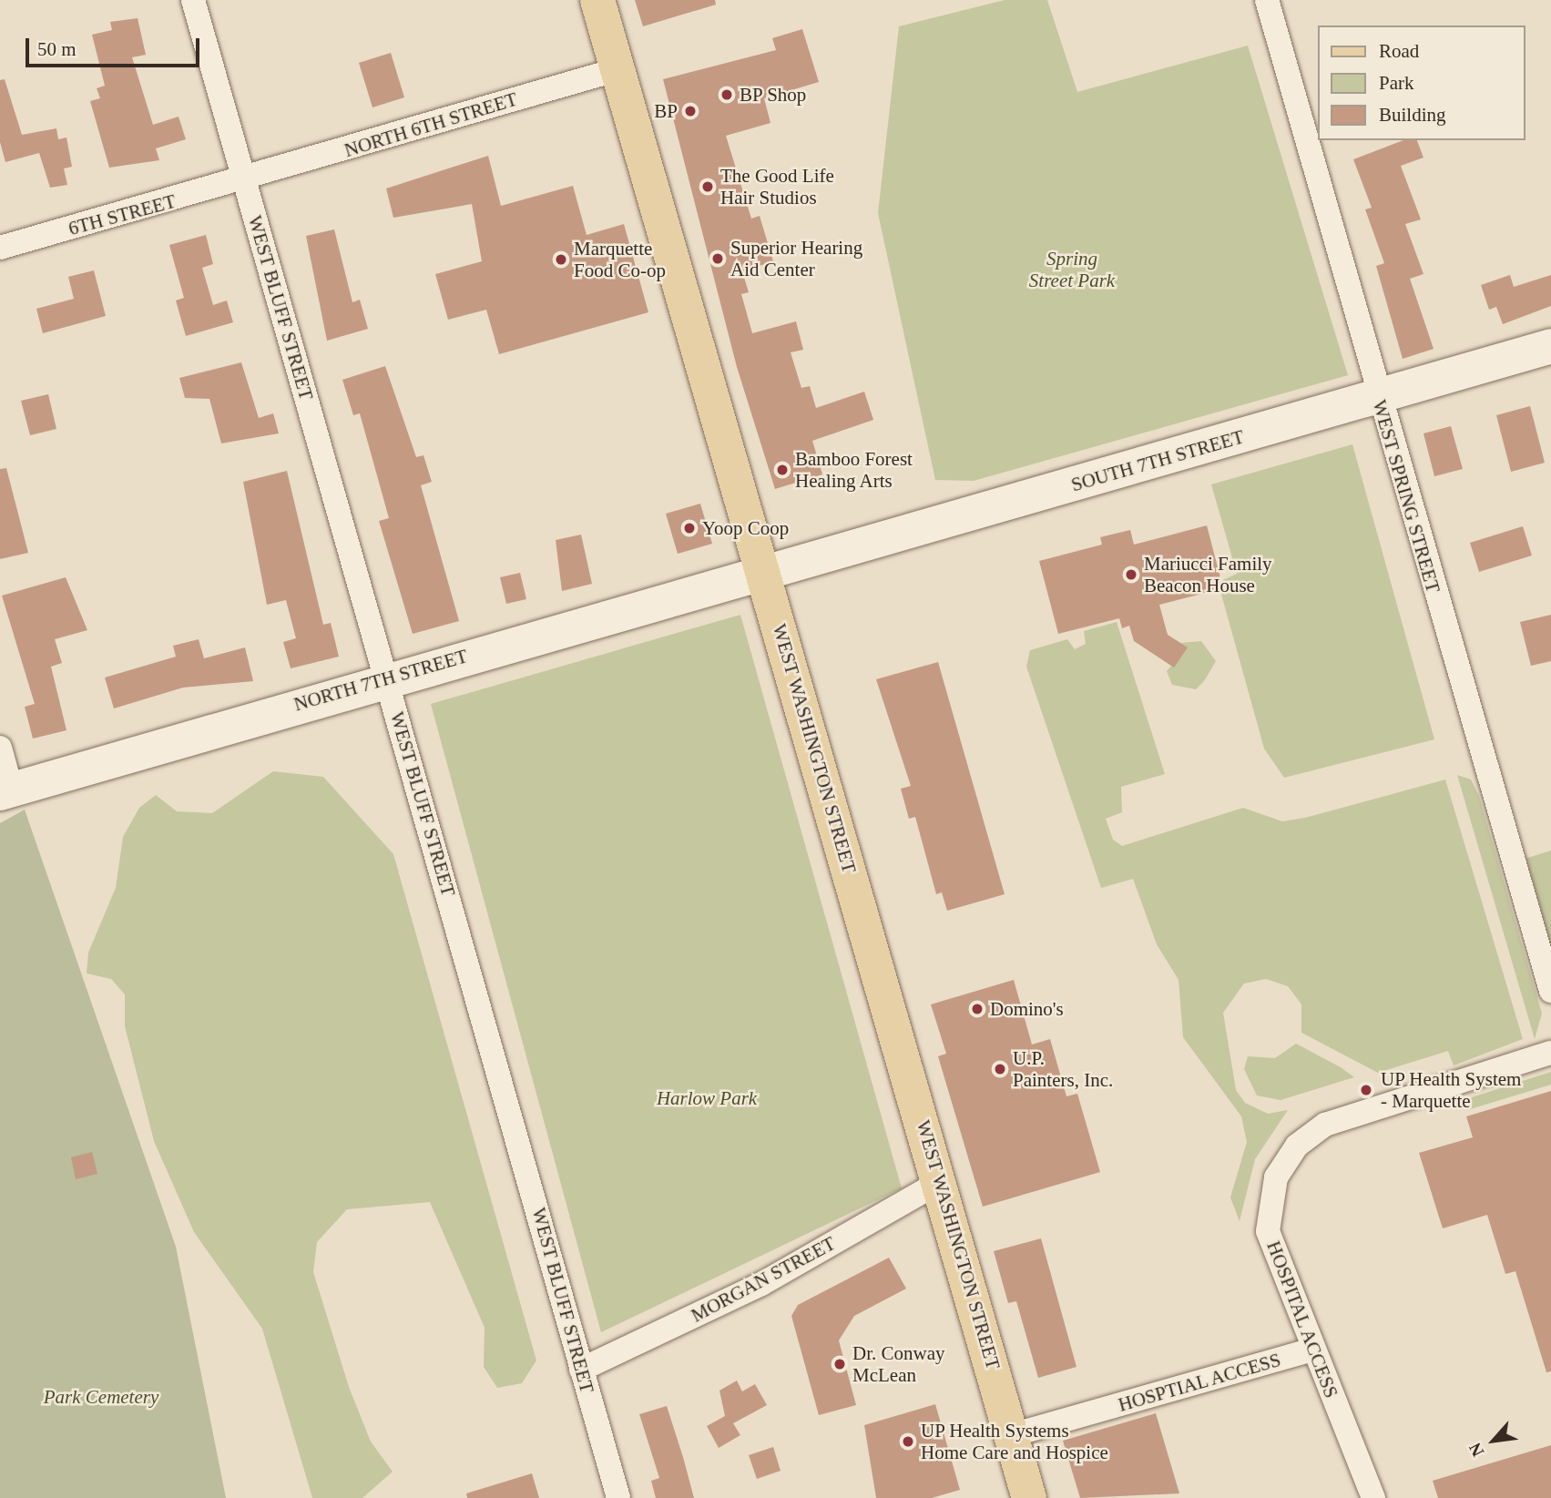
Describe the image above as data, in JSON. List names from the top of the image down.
{
  "streets": {
    "main road": ["WEST WASHINGTON STREET"],
    "street": [
      "NORTH 6TH STREET",
      "6TH STREET",
      "WEST BLUFF STREET",
      "SOUTH 7TH STREET",
      "WEST SPRING STREET",
      "NORTH 7TH STREET",
      "MORGAN STREET",
      "HOSPITAL ACCESS",
      "HOSPTIAL ACCESS"
    ]
  },
  "crossings": [
    ["NORTH 6TH STREET", "6TH STREET"],
    ["NORTH 6TH STREET", "WEST BLUFF STREET"],
    ["NORTH 6TH STREET", "WEST WASHINGTON STREET"],
    ["6TH STREET", "WEST BLUFF STREET"],
    ["WEST BLUFF STREET", "NORTH 7TH STREET"],
    ["WEST BLUFF STREET", "MORGAN STREET"],
    ["SOUTH 7TH STREET", "WEST SPRING STREET"],
    ["SOUTH 7TH STREET", "NORTH 7TH STREET"],
    ["SOUTH 7TH STREET", "WEST WASHINGTON STREET"],
    ["NORTH 7TH STREET", "WEST WASHINGTON STREET"],
    ["WEST WASHINGTON STREET", "MORGAN STREET"],
    ["WEST WASHINGTON STREET", "HOSPTIAL ACCESS"],
    ["HOSPITAL ACCESS", "HOSPTIAL ACCESS"]
  ],
  "parks": ["Spring Street Park", "Harlow Park", "Park Cemetery"],
  "places": [
    "BP Shop",
    "BP",
    "The Good Life Hair Studios",
    "Superior Hearing Aid Center",
    "Marquette Food Co-op",
    "Bamboo Forest Healing Arts",
    "Yoop Coop",
    "Mariucci Family Beacon House",
    "Domino's",
    "U.P. Painters, Inc.",
    "UP Health System - Marquette",
    "Dr. Conway McLean",
    "UP Health Systems Home Care and Hospice"
  ],
  "legend": ["Road", "Park", "Building"],
  "scale_bar": "50 m",
  "north": "bottom left"
}
